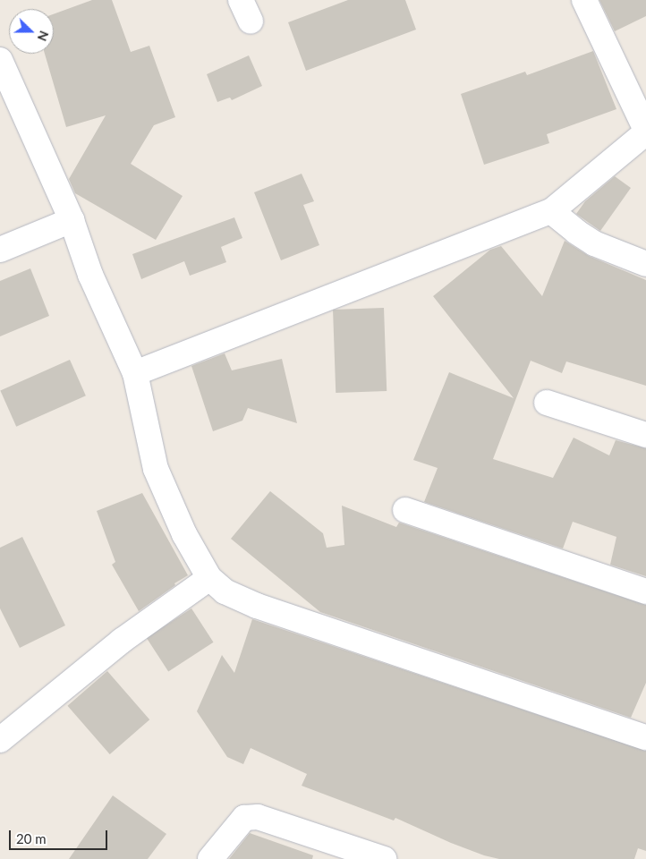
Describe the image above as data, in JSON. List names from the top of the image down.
{
  "scale_bar": "20 m",
  "north": "right"
}
